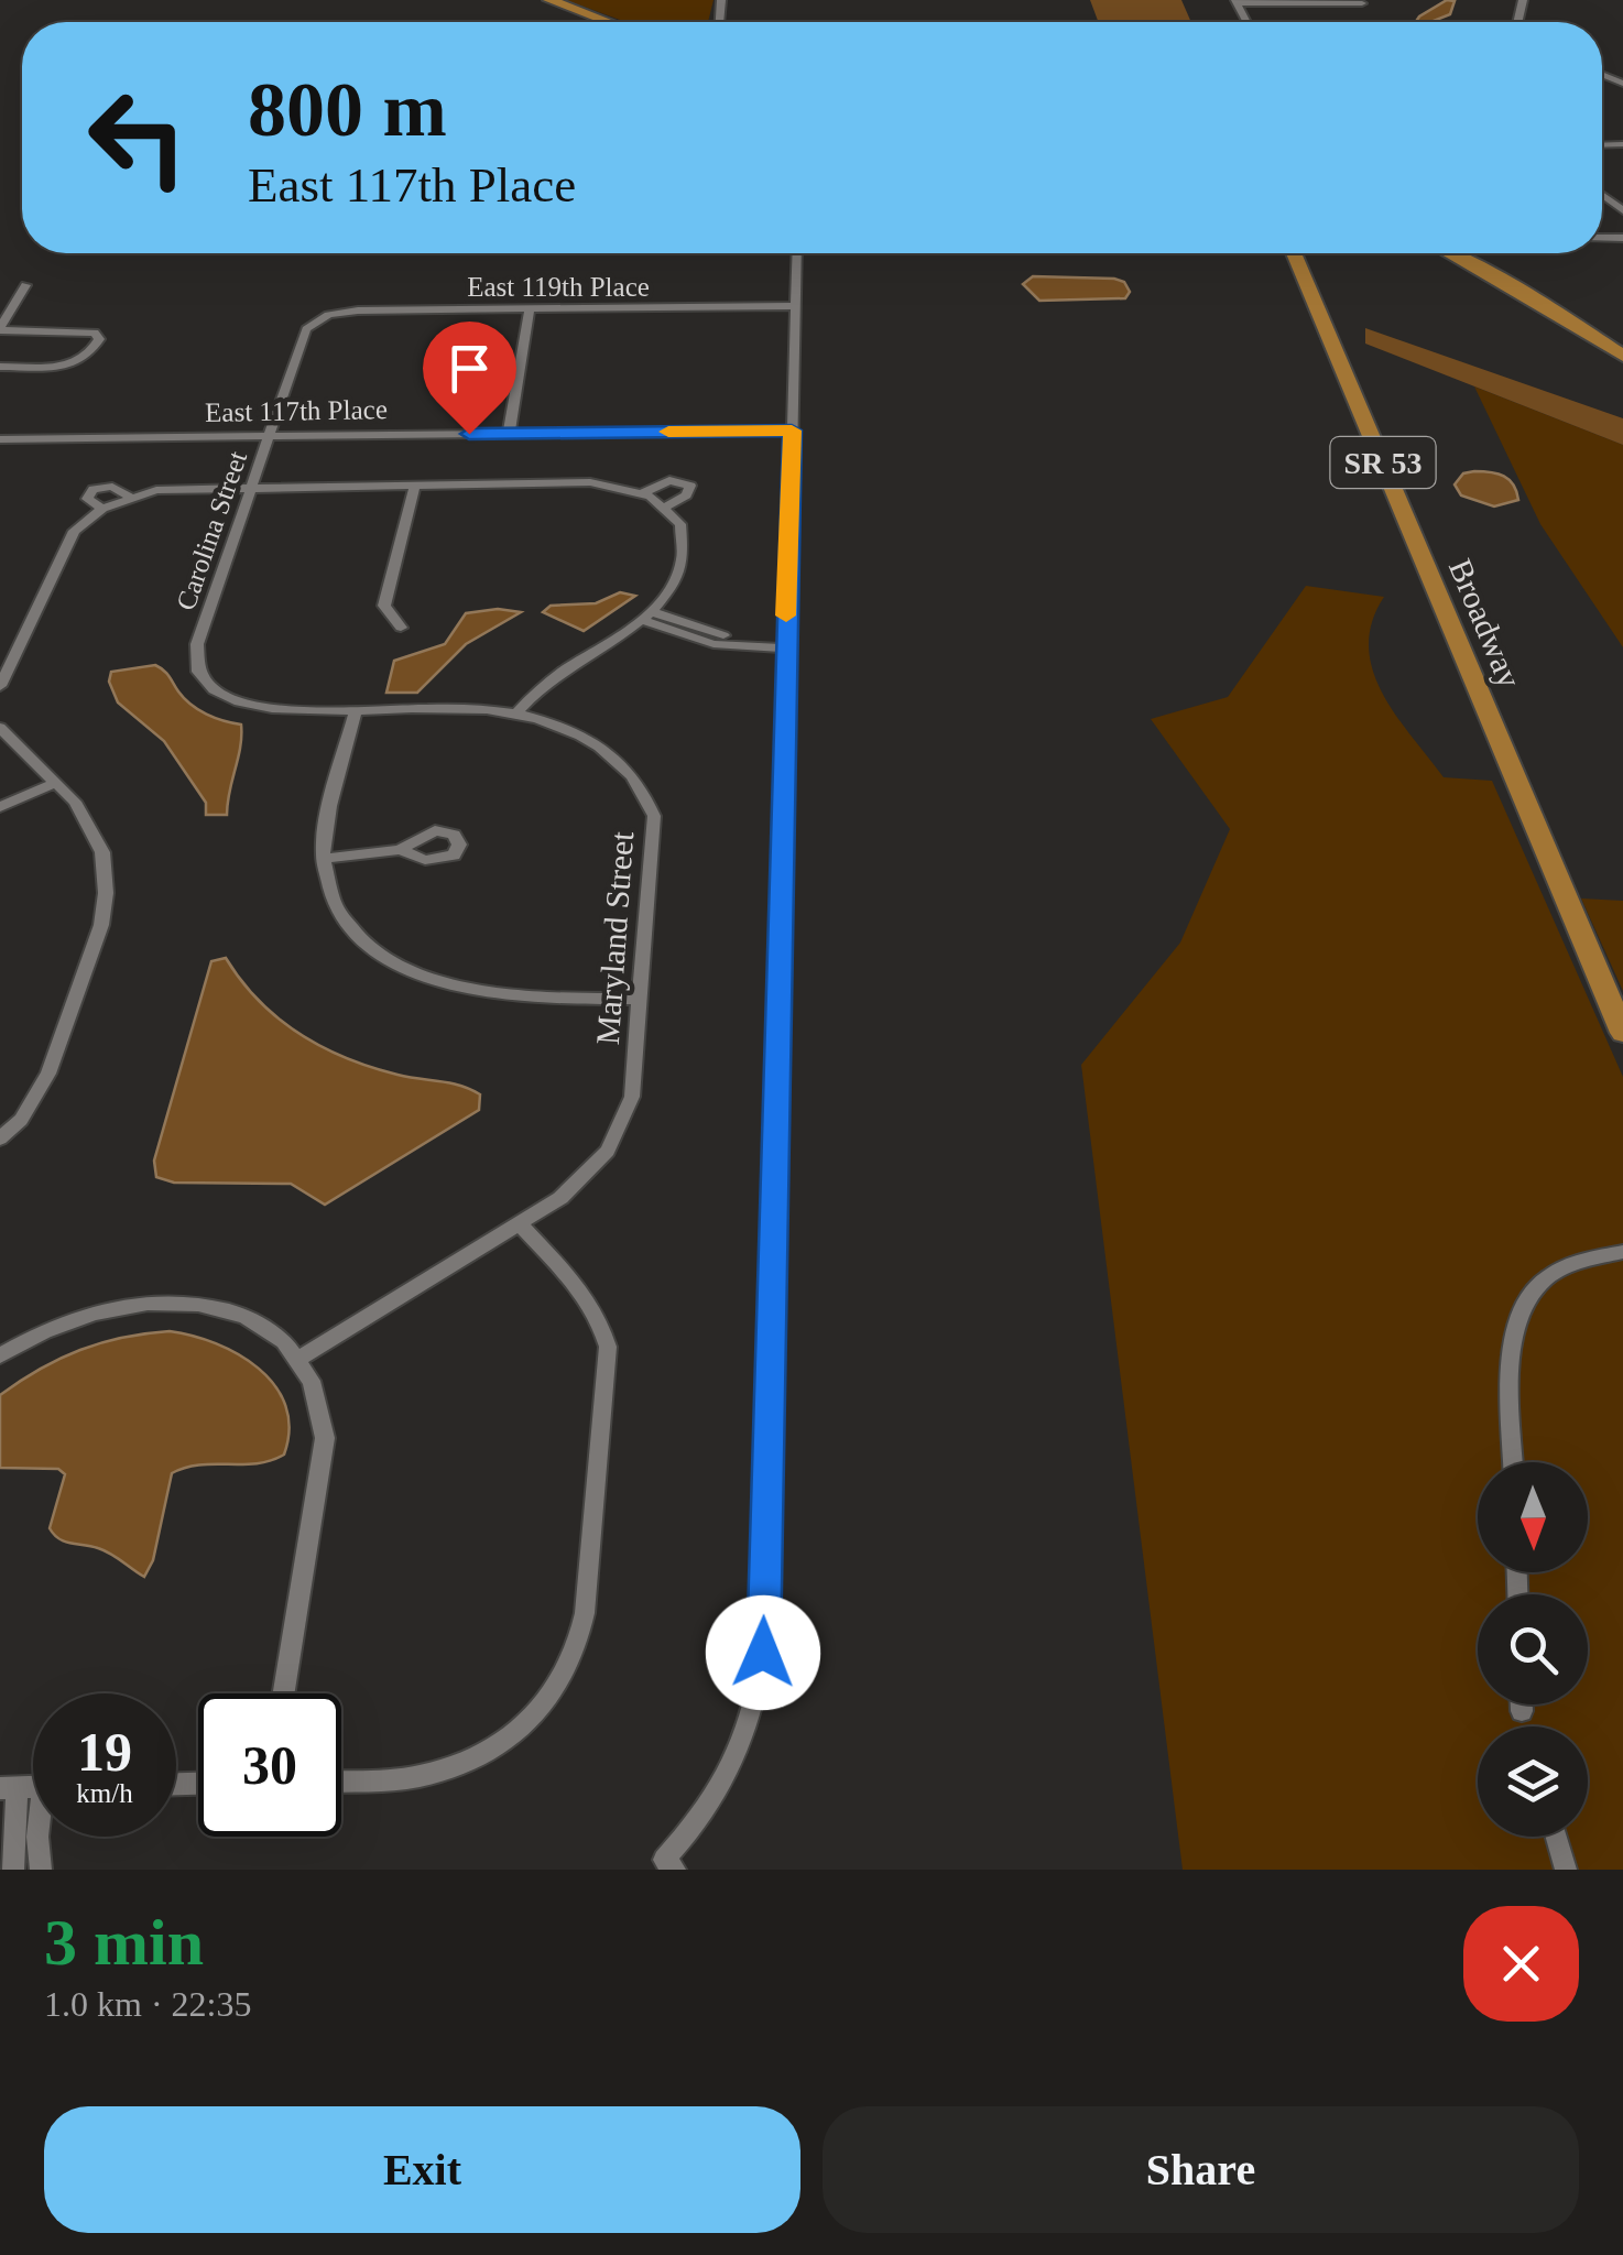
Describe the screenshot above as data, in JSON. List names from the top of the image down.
{
  "streets": {
    "main road": ["SR 53", "Broadway"],
    "street": [
      "East 119th Place",
      "East 117th Place",
      "Carolina Street",
      "Maryland Street"
    ]
  },
  "crossings": [
    ["East 119th Place", "Carolina Street"],
    ["East 117th Place", "Carolina Street"]
  ],
  "north": "bottom",
  "page": {
    "turn": ["800 m", "East 117th Place"],
    "speed": "19 km/h",
    "limit": "30",
    "heading": ["3 min", "1.0 km · 22:35"],
    "buttons": ["Exit", "Share"]
  }
}
